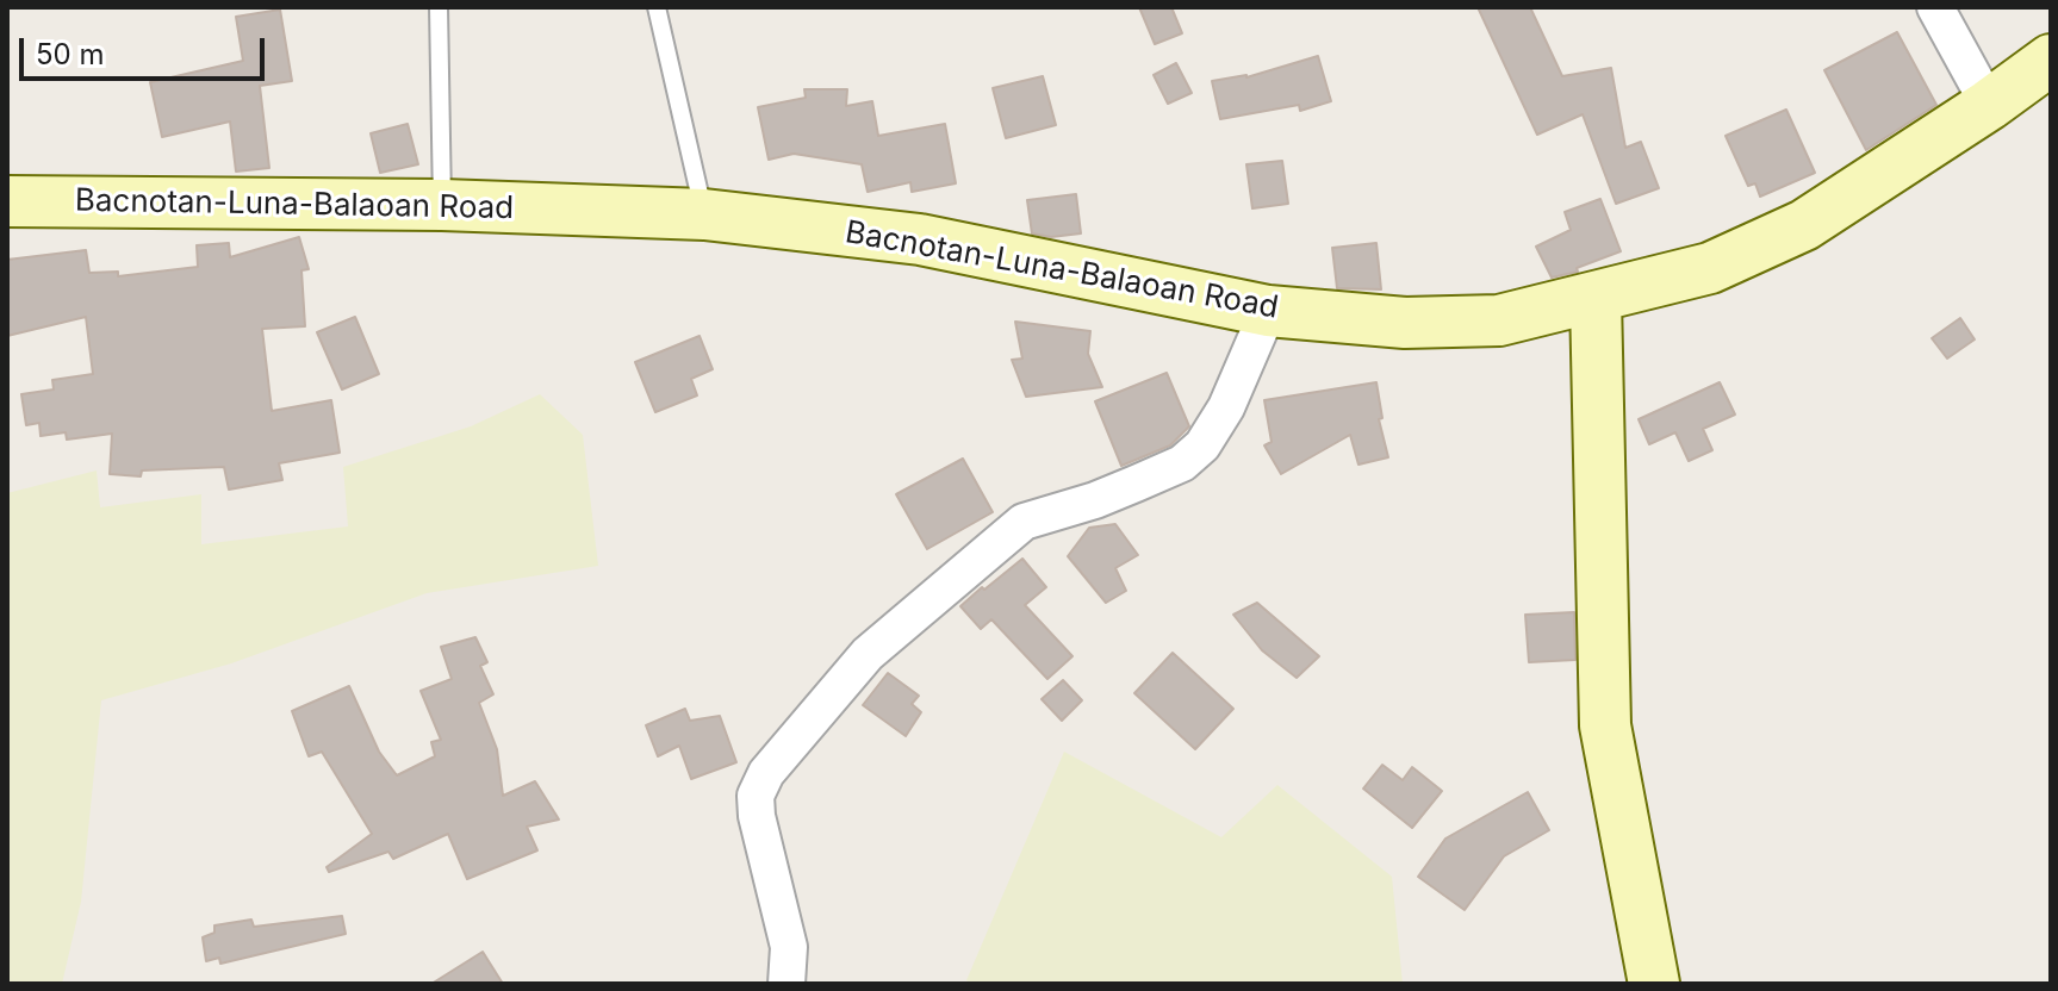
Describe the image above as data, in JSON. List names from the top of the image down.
{
  "streets": {
    "main road": ["Bacnotan-Luna-Balaoan Road"]
  },
  "scale_bar": "50 m"
}
